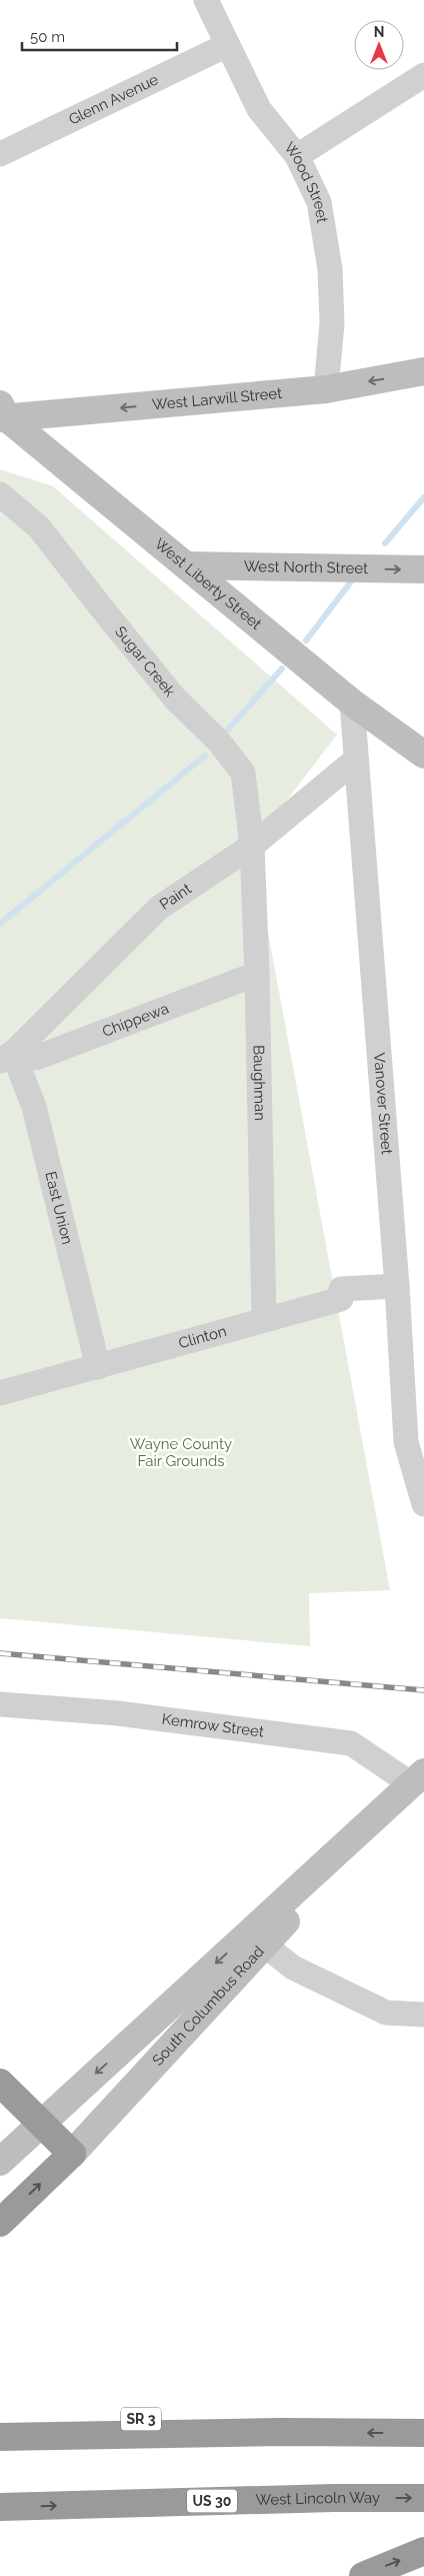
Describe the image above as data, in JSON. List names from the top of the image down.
{
  "streets": {
    "highway": [
      "South Columbus Road",
      "SR 3",
      "West Lincoln Way",
      "US 30"
    ],
    "main road": ["West Larwill Street", "West North Street", "West Liberty Street"],
    "street": [
      "Glenn Avenue",
      "Wood Street",
      "Sugar Creek",
      "Paint",
      "Chippewa",
      "Baughman",
      "Vanover Street",
      "East Union",
      "Clinton",
      "Kemrow Street"
    ]
  },
  "crossings": [
    ["Glenn Avenue", "Wood Street"],
    ["Wood Street", "West Larwill Street"],
    ["West Larwill Street", "West Liberty Street"],
    ["West North Street", "West Liberty Street"],
    ["West Liberty Street", "Vanover Street"],
    ["Sugar Creek", "Paint"],
    ["Sugar Creek", "Baughman"],
    ["Paint", "Chippewa"],
    ["Paint", "Baughman"],
    ["Paint", "Vanover Street"],
    ["Paint", "East Union"],
    ["Chippewa", "Baughman"],
    ["Chippewa", "East Union"],
    ["Baughman", "Clinton"],
    ["Vanover Street", "Clinton"],
    ["East Union", "Clinton"],
    ["Kemrow Street", "South Columbus Road"]
  ],
  "one_way": ["West Larwill Street", "West North Street"],
  "parks": ["Wayne County Fair Grounds"],
  "scale_bar": "50 m",
  "north": "top"
}
